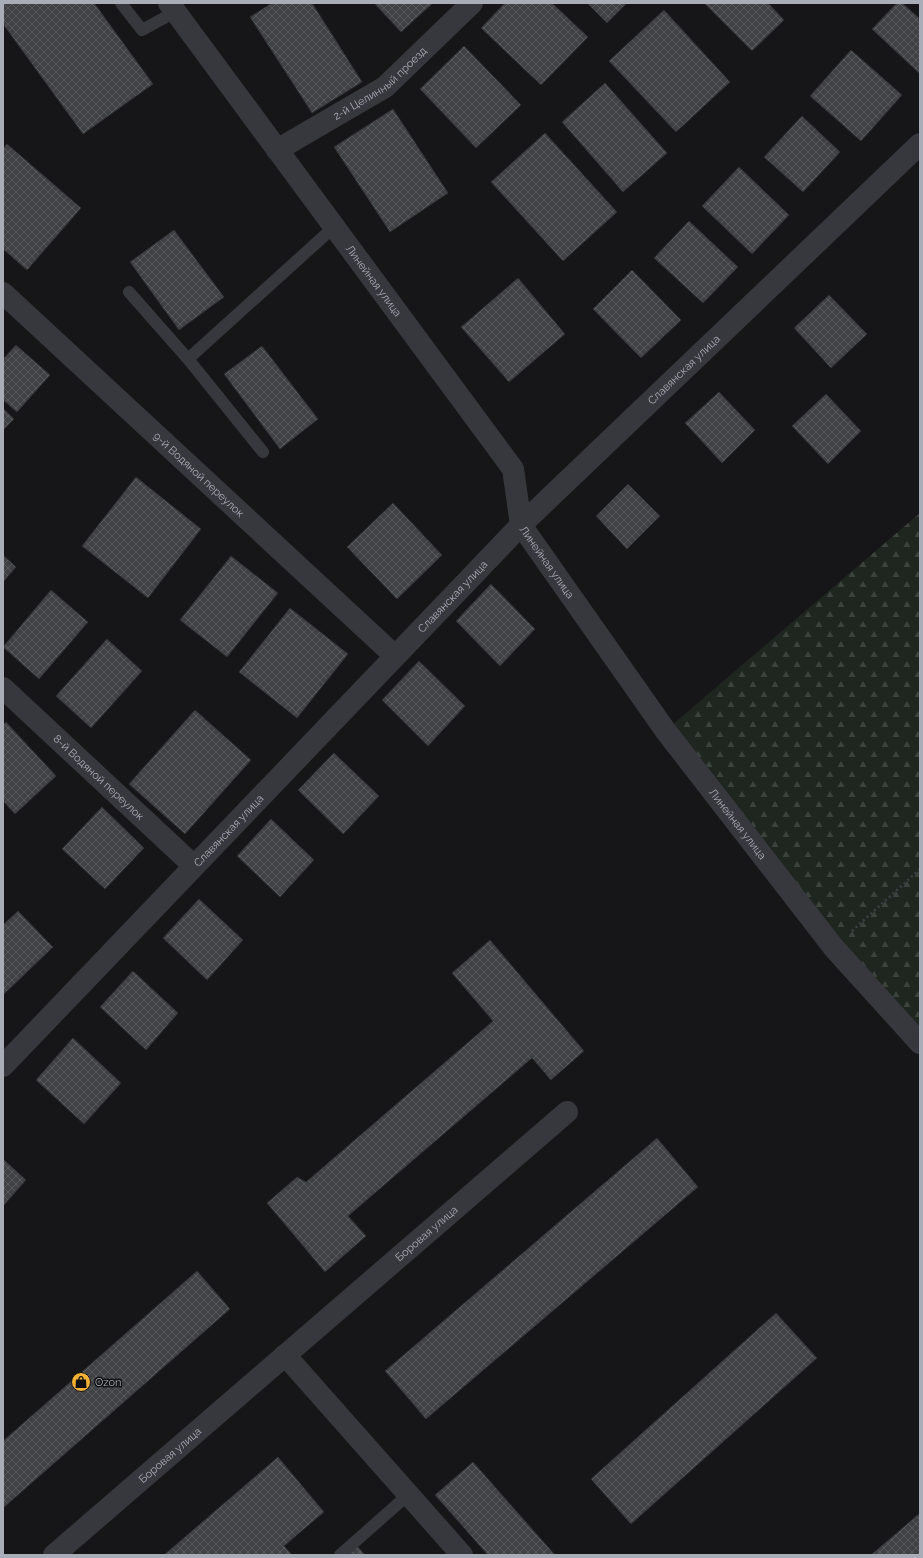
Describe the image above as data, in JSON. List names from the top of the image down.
{
  "streets": {
    "street": [
      "2-й Целинный проезд",
      "Линейная улица",
      "Славянская улица",
      "9-й Водяной переулок",
      "8-й Водяной переулок",
      "Боровая улица"
    ]
  },
  "crossings": [
    ["2-й Целинный проезд", "Линейная улица"],
    ["Линейная улица", "Славянская улица"],
    ["Славянская улица", "9-й Водяной переулок"],
    ["Славянская улица", "8-й Водяной переулок"]
  ],
  "places": {
    "shop": ["Ozon"]
  }
}
